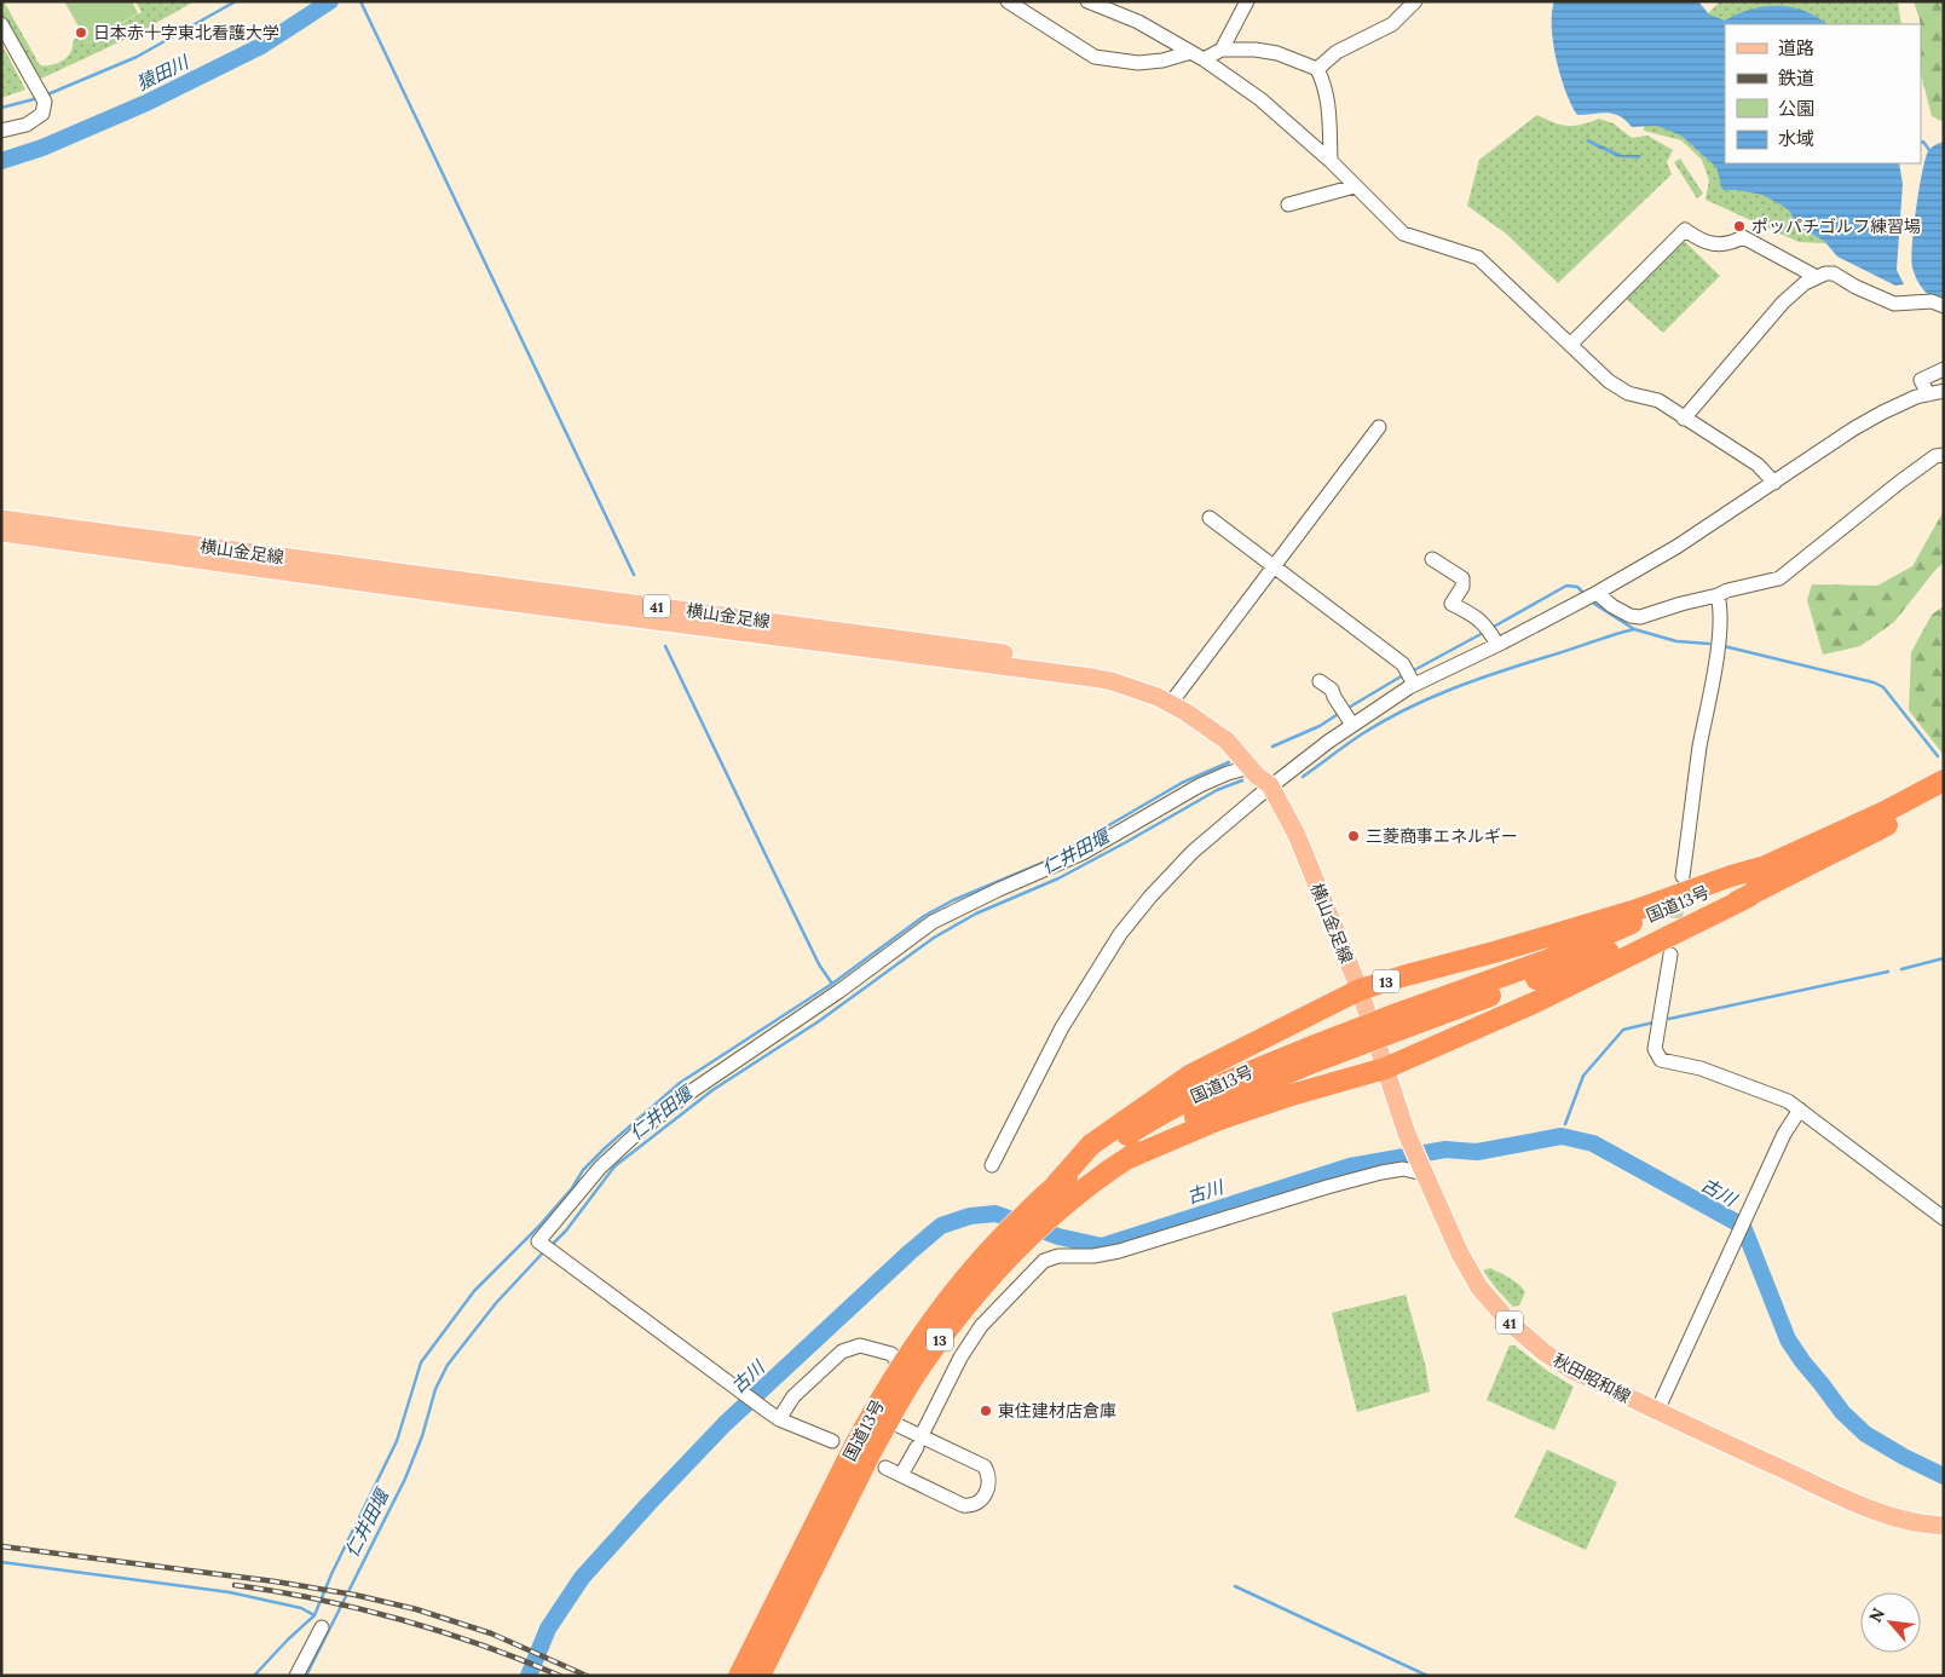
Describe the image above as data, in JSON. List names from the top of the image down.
{
  "streets": {
    "highway": ["国道13号", "13"],
    "main road": ["横山金足線", "41", "秋田昭和線"]
  },
  "crossings": [
    ["横山金足線", "13"],
    ["横山金足線", "秋田昭和線"],
    ["国道13号", "13"],
    ["13", "秋田昭和線"]
  ],
  "water": ["猿田川", "仁井田堰", "古川"],
  "places": [
    "日本赤十字東北看護大学",
    "ポッパチゴルフ練習場",
    "三菱商事エネルギー",
    "東住建材店倉庫"
  ],
  "legend": [
    "道路",
    "鉄道",
    "公園",
    "水域"
  ],
  "north": "top left"
}
